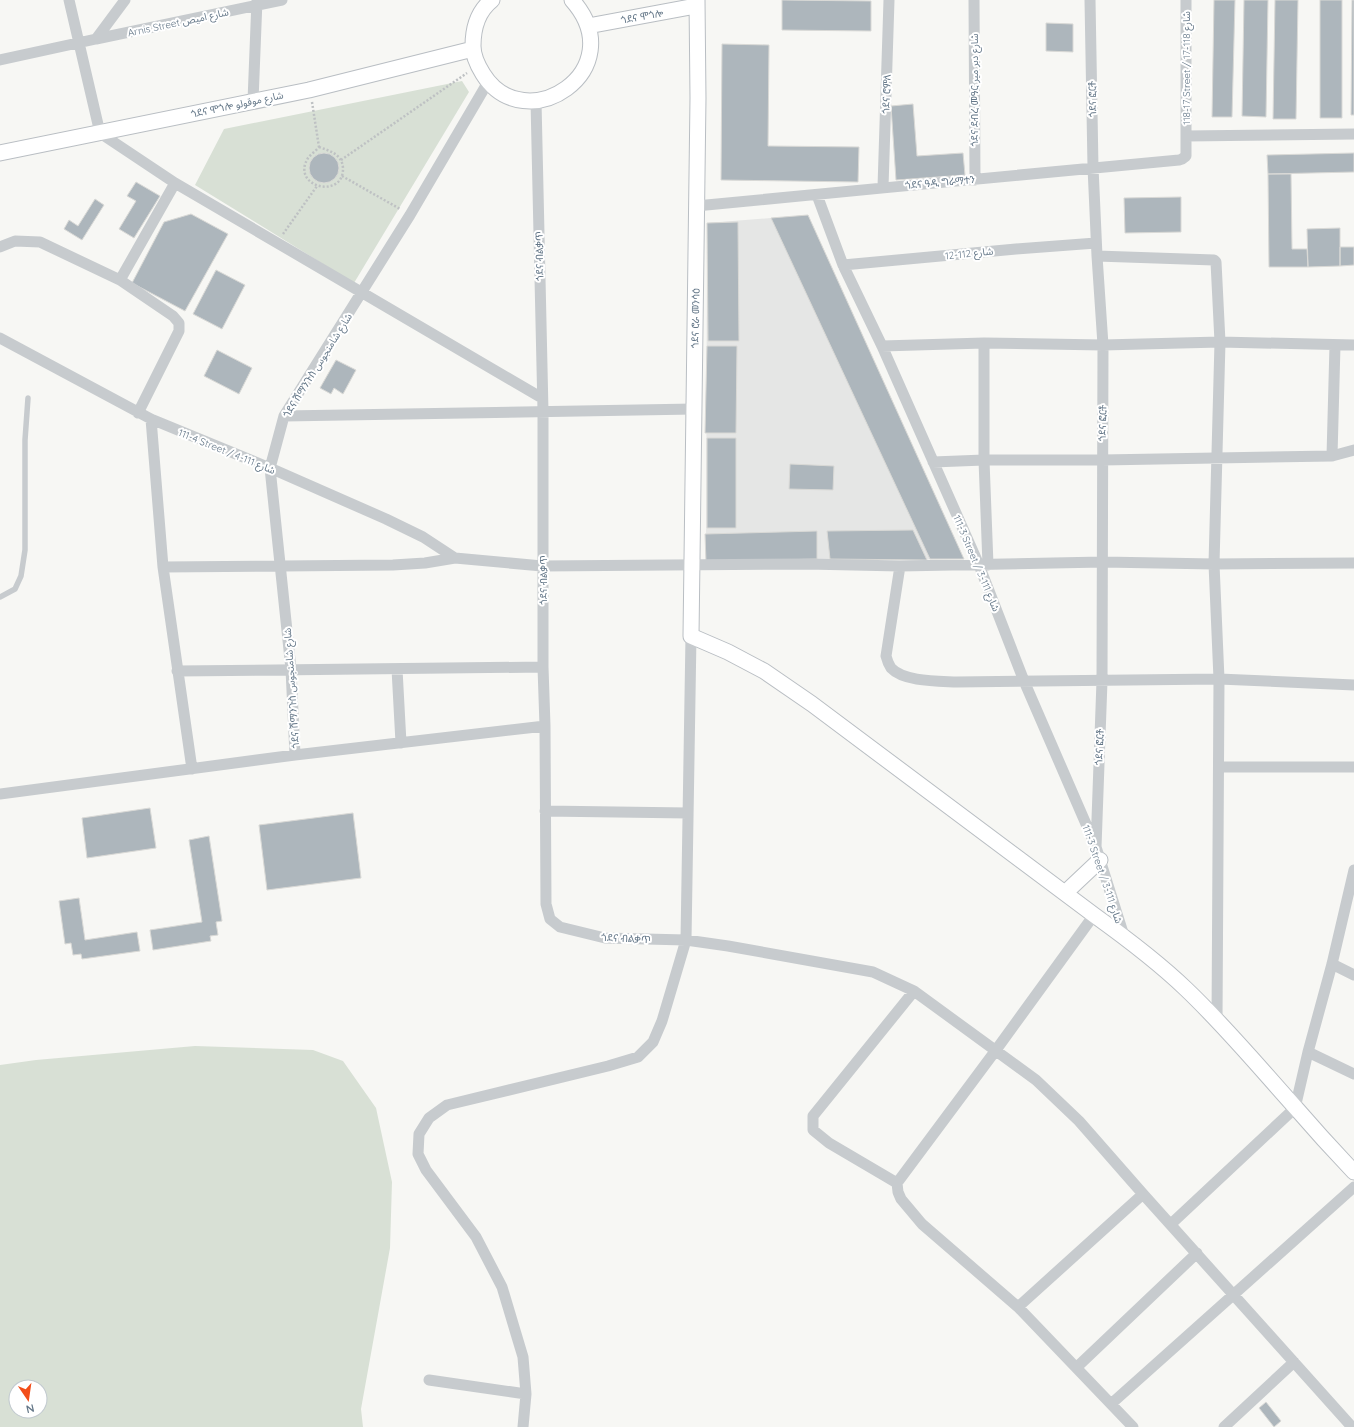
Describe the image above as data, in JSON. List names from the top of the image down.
{
  "streets": {
    "main road": ["ጎደና ሞጎሎ", "ጎደና ሞጎሎ شارع موقولو", "ጎደና ሮራ መንሳዕ"],
    "street": [
      "Arnis Street شارع اميص",
      "118-17 Street / شارع 118-17",
      "ጎደና ደብረ መዓር شارع دبر مير",
      "ጎደና ሮምለ",
      "ጎደና ፎርቶ",
      "ጎደና ዓዲ ግራማተን",
      "شارع 112-12",
      "ጎደና ብልቃጥ",
      "ጎደና ሽማንጉስ شارع شامنجوس",
      "111-4 Street / شارع 111-4",
      "111-3 Street / شارع 111-3"
    ]
  },
  "crossings": [
    ["ጎደና ሞጎሎ", "ጎደና ሮራ መንሳዕ"],
    ["118-17 Street / شارع 118-17", "ጎደና ዓዲ ግራማተን"],
    ["ጎደና ደብረ መዓር شارع دبر مير", "ጎደና ዓዲ ግራማተን"],
    ["ጎደና ሮምለ", "ጎደና ዓዲ ግራማተን"],
    ["ጎደና ፎርቶ", "ጎደና ዓዲ ግራማተን"],
    ["ጎደና ፎርቶ", "شارع 112-12"],
    ["ጎደና ፎርቶ", "111-3 Street / شارع 111-3"],
    ["ጎደና ዓዲ ግራማተን", "ጎደና ሮራ መንሳዕ"],
    ["ጎደና ዓዲ ግራማተን", "111-3 Street / شارع 111-3"],
    ["شارع 112-12", "111-3 Street / شارع 111-3"],
    ["ጎደና ሽማንጉስ شارع شامنجوس", "111-4 Street / شارع 111-4"]
  ],
  "north": "bottom"
}
